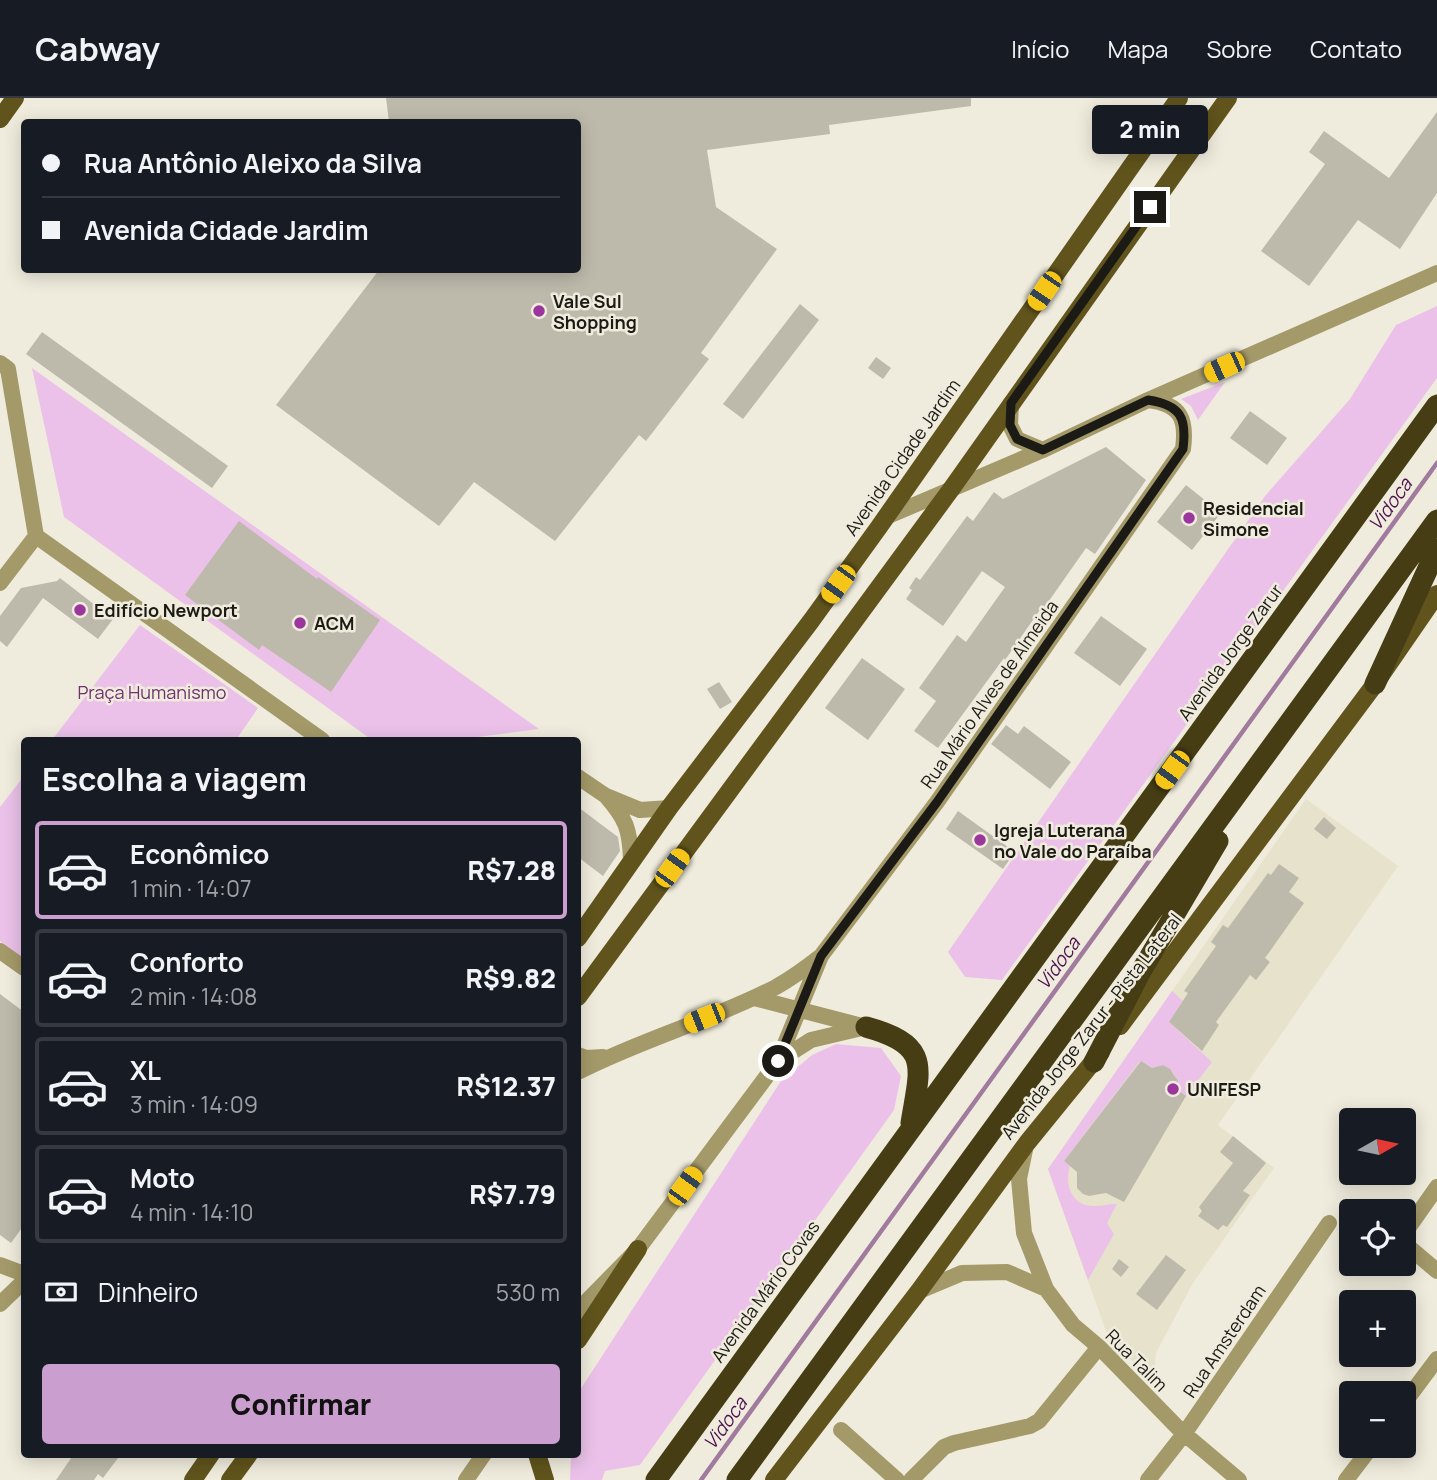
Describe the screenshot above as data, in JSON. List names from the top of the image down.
{
  "streets": {
    "highway": ["Avenida Jorge Zarur", "Avenida Mário Covas"],
    "main road": ["Avenida Cidade Jardim", "Avenida Jorge Zarur - Pista Lateral"],
    "street": ["Rua Mário Alves de Almeida", "Rua Amsterdam", "Rua Talim"]
  },
  "crossings": [
    ["Avenida Jorge Zarur", "Avenida Mário Covas"],
    ["Avenida Jorge Zarur - Pista Lateral", "Rua Talim"],
    ["Rua Amsterdam", "Rua Talim"]
  ],
  "water": ["Vidoca"],
  "parks": ["Praça Humanismo"],
  "places": [
    "Vale Sul Shopping",
    "Residencial Simone",
    "Edifício Newport",
    "ACM",
    "Igreja Luterana no Vale do Paraíba",
    "UNIFESP"
  ],
  "north": "right",
  "page": {
    "header": "Cabway",
    "nav": [
      "Início",
      "Mapa",
      "Sobre",
      "Contato"
    ],
    "bubble": "2 min",
    "banner": ["Rua Antônio Aleixo da Silva", "Avenida Cidade Jardim"],
    "heading": "Escolha a viagem",
    "list": [
      {
        "name": "Econômico",
        "note": "1 min · 14:07",
        "value": "R$7.28"
      },
      {
        "name": "Conforto",
        "note": "2 min · 14:08",
        "value": "R$9.82"
      },
      {
        "name": "XL",
        "note": "3 min · 14:09",
        "value": "R$12.37"
      },
      {
        "name": "Moto",
        "note": "4 min · 14:10",
        "value": "R$7.79"
      }
    ],
    "map_buttons": ["+", "−"],
    "pay": ["Dinheiro", "530 m"],
    "buttons": "Confirmar"
  }
}
